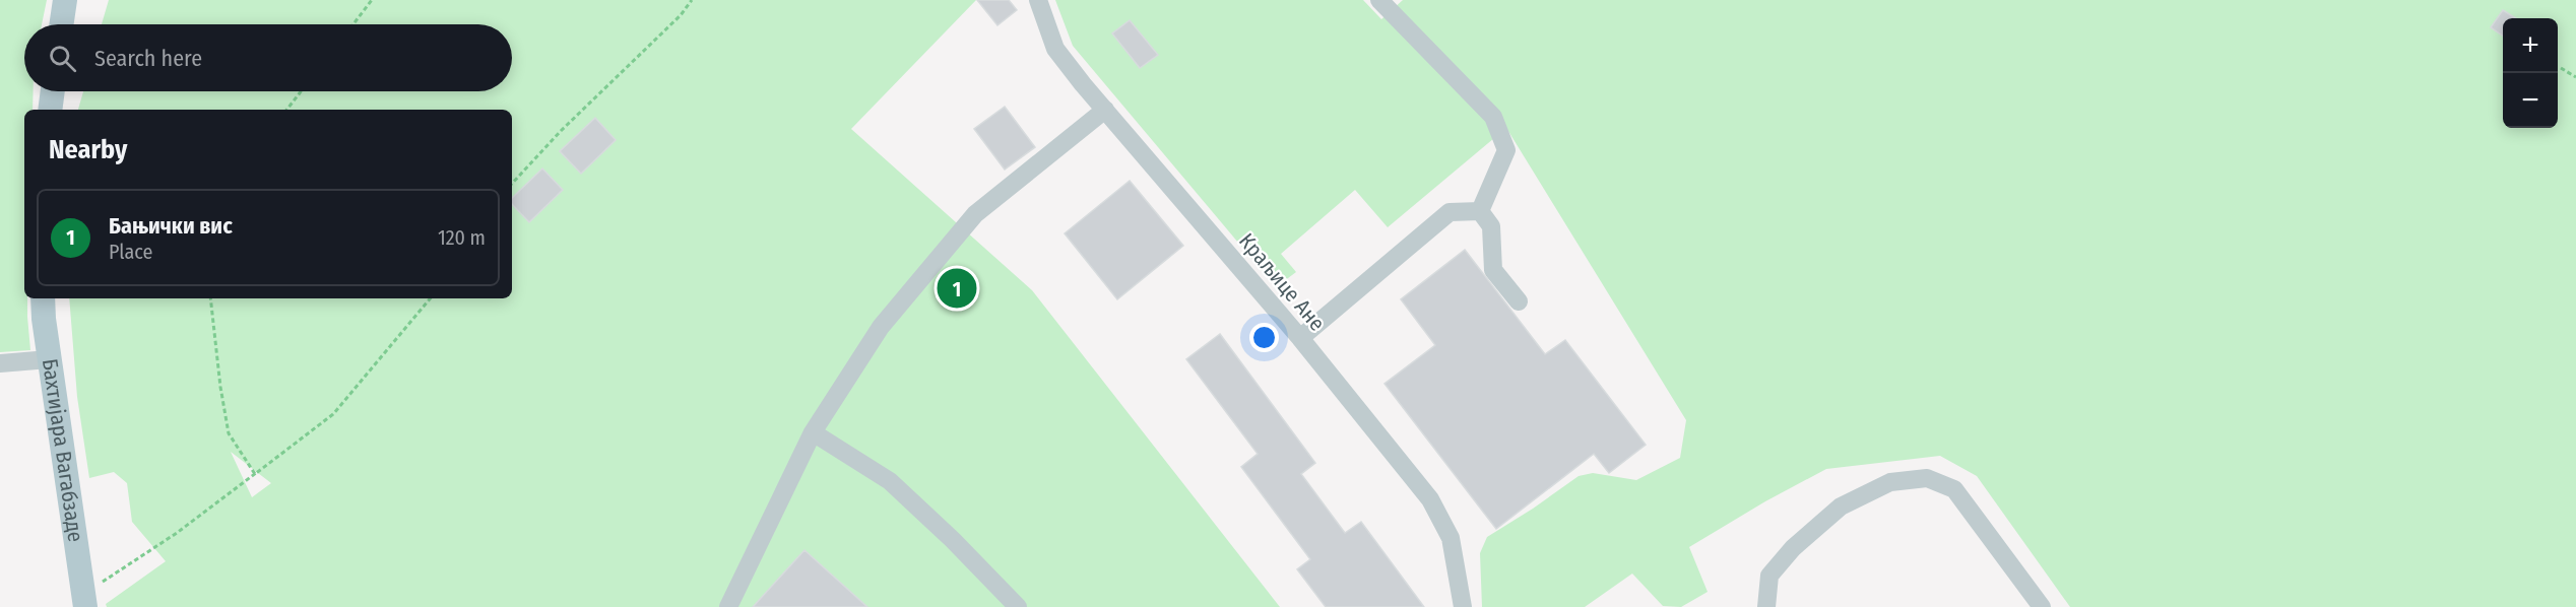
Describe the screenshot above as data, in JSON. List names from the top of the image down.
{
  "streets": {
    "main road": ["Бахтијара Вагабзаде"],
    "street": ["Краљице Ане"]
  },
  "page": {
    "map_buttons": ["+", "−"],
    "search": "Search here",
    "heading": "Nearby",
    "list": [
      {
        "mark": "1",
        "name": "Бањички вис",
        "note": "Place",
        "value": "120 m"
      }
    ],
    "pins": "1"
  }
}
